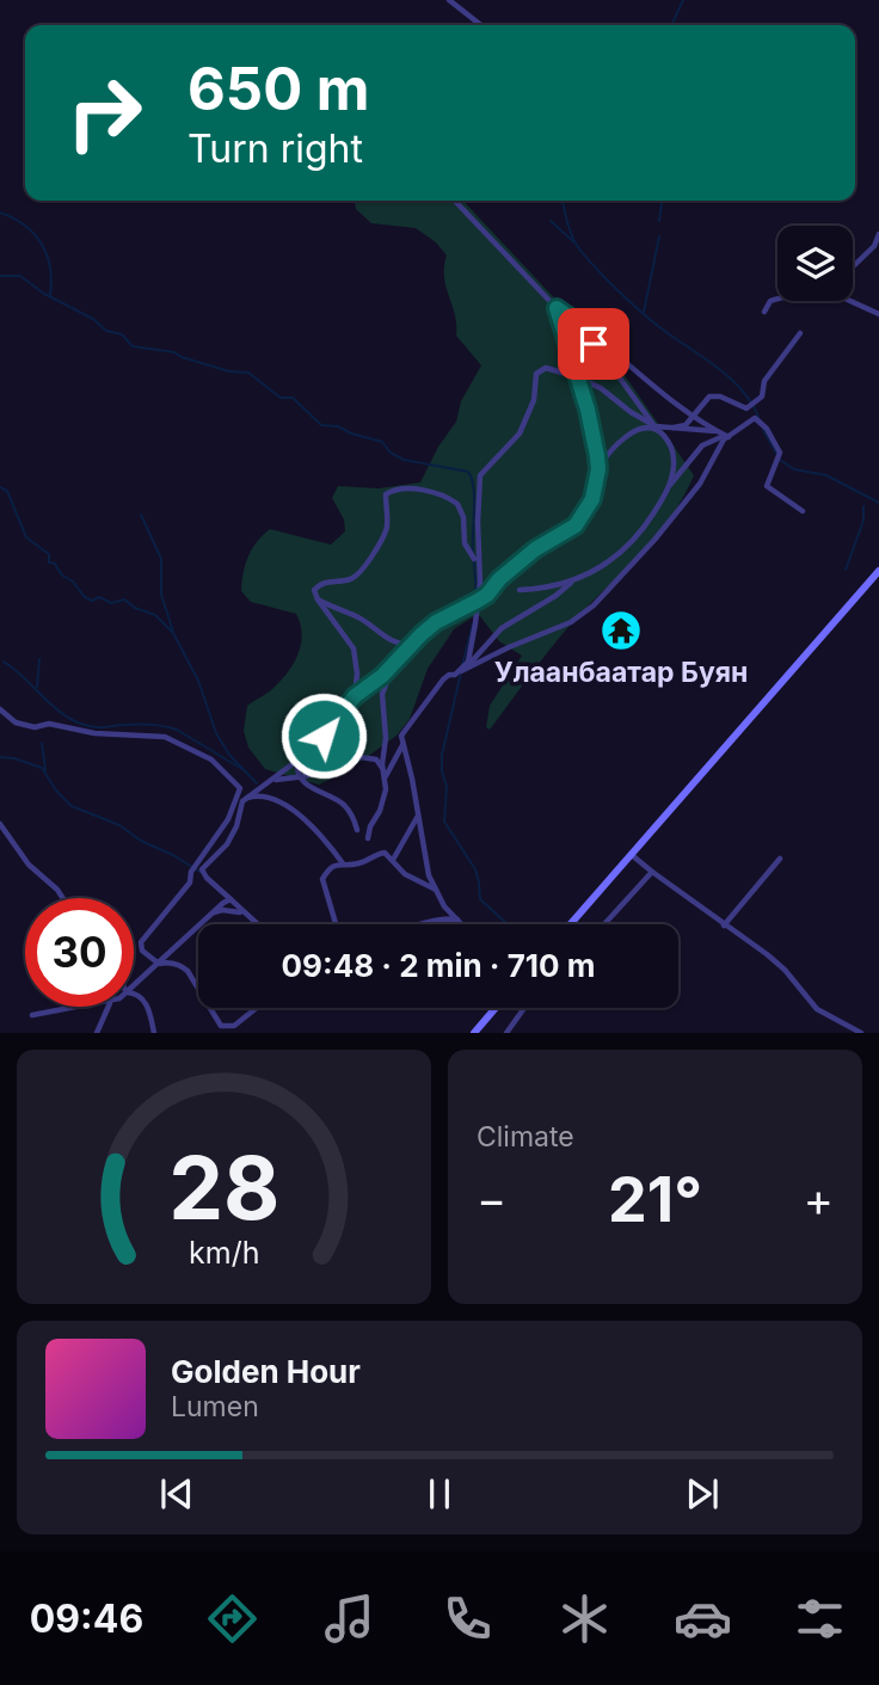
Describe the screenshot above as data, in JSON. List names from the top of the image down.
{
  "places": {
    "temple": ["Улаанбаатар Буян"]
  },
  "page": {
    "turn": ["650 m", "Turn right"],
    "limit": "30",
    "trip": "09:48 · 2 min · 710 m",
    "tile": "Climate",
    "heat": ["−", "21°", "+"],
    "song": ["Golden Hour", "Lumen"],
    "tabs": "09:46",
    "gauge": ["28", "km/h"]
  }
}
